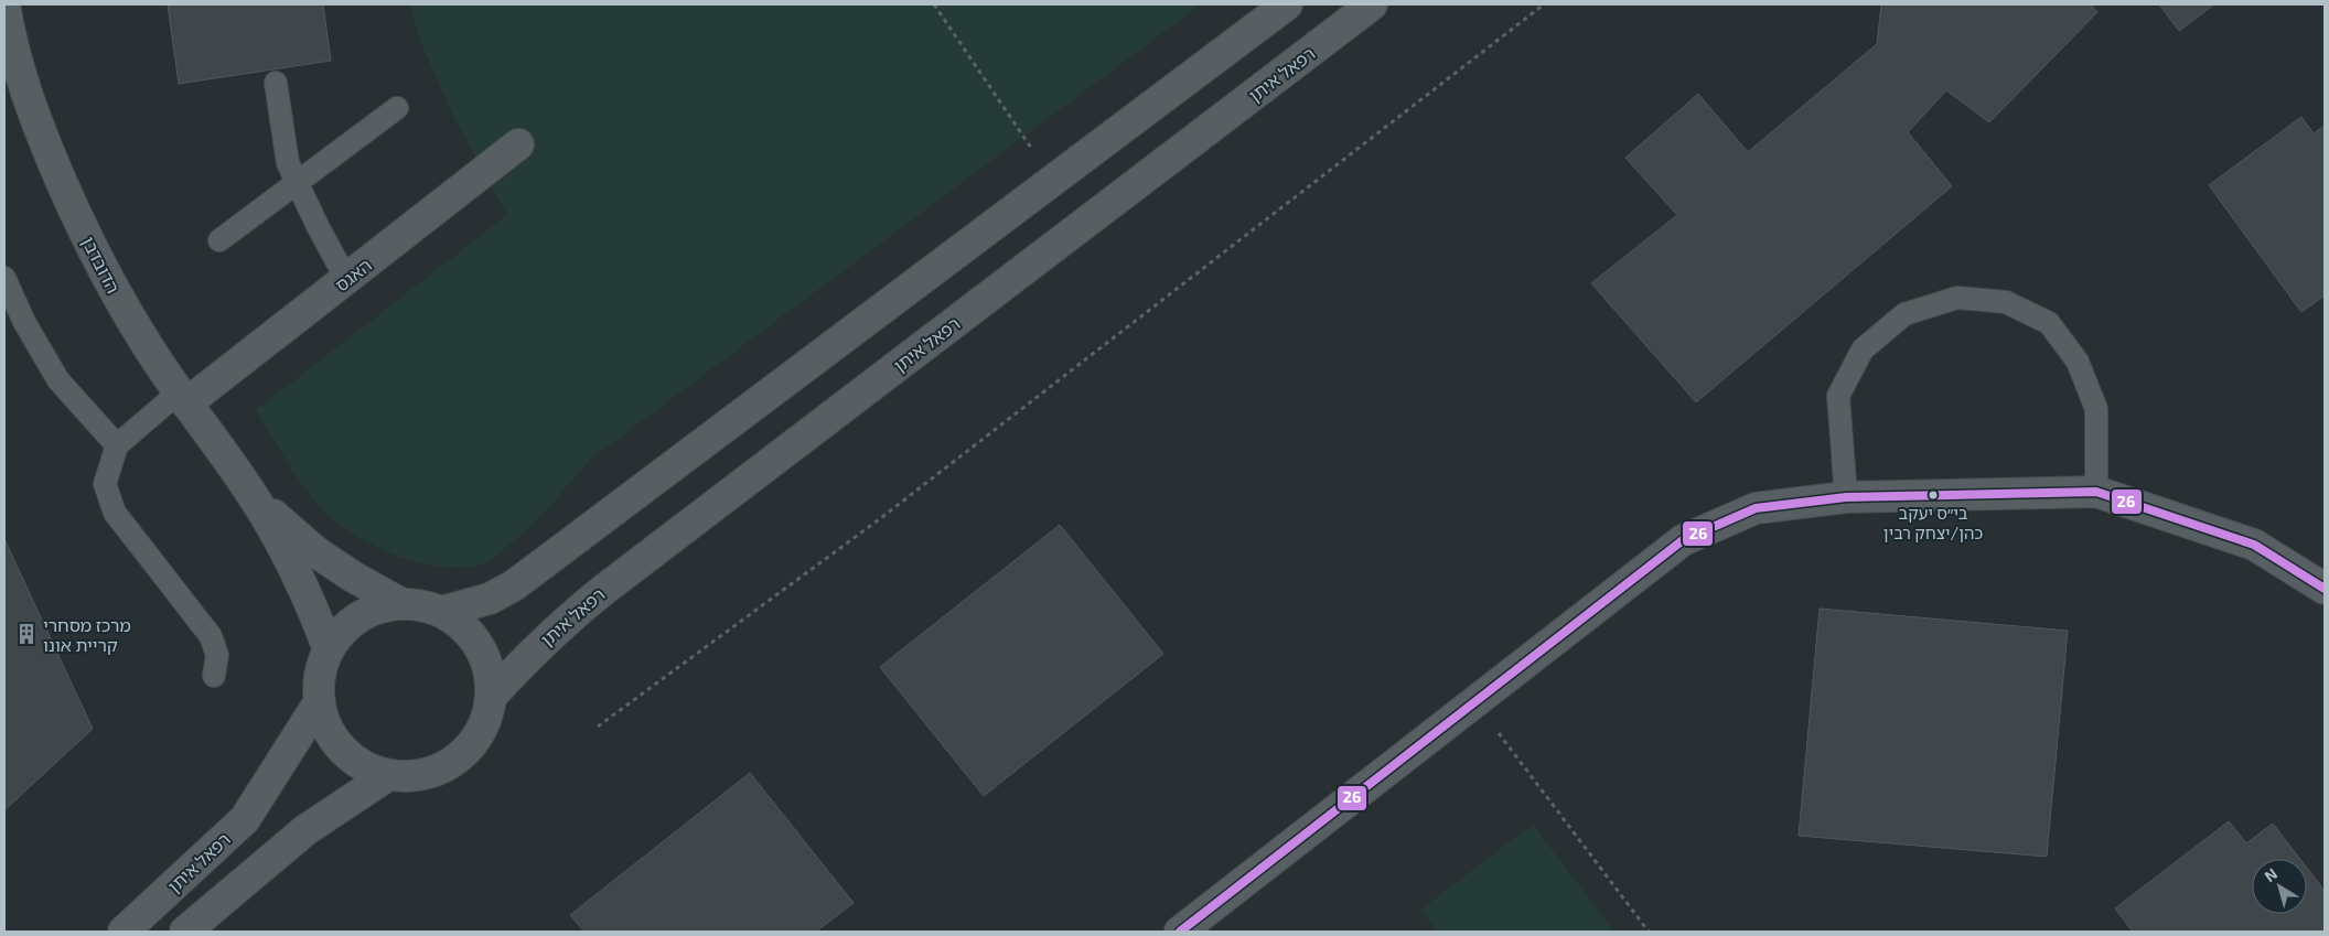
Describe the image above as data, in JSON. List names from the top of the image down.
{
  "streets": {
    "street": ["רפאל איתן", "הדובדבן", "האגס"]
  },
  "crossings": [
    ["רפאל איתן", "הדובדבן"],
    ["הדובדבן", "האגס"]
  ],
  "places": {
    "other": ["בי״ס יעקב כהן/יצחק רבין"],
    "building": ["מרכז מסחרי קריית אונו"]
  },
  "lines": ["transit line 26"],
  "north": "top left"
}
